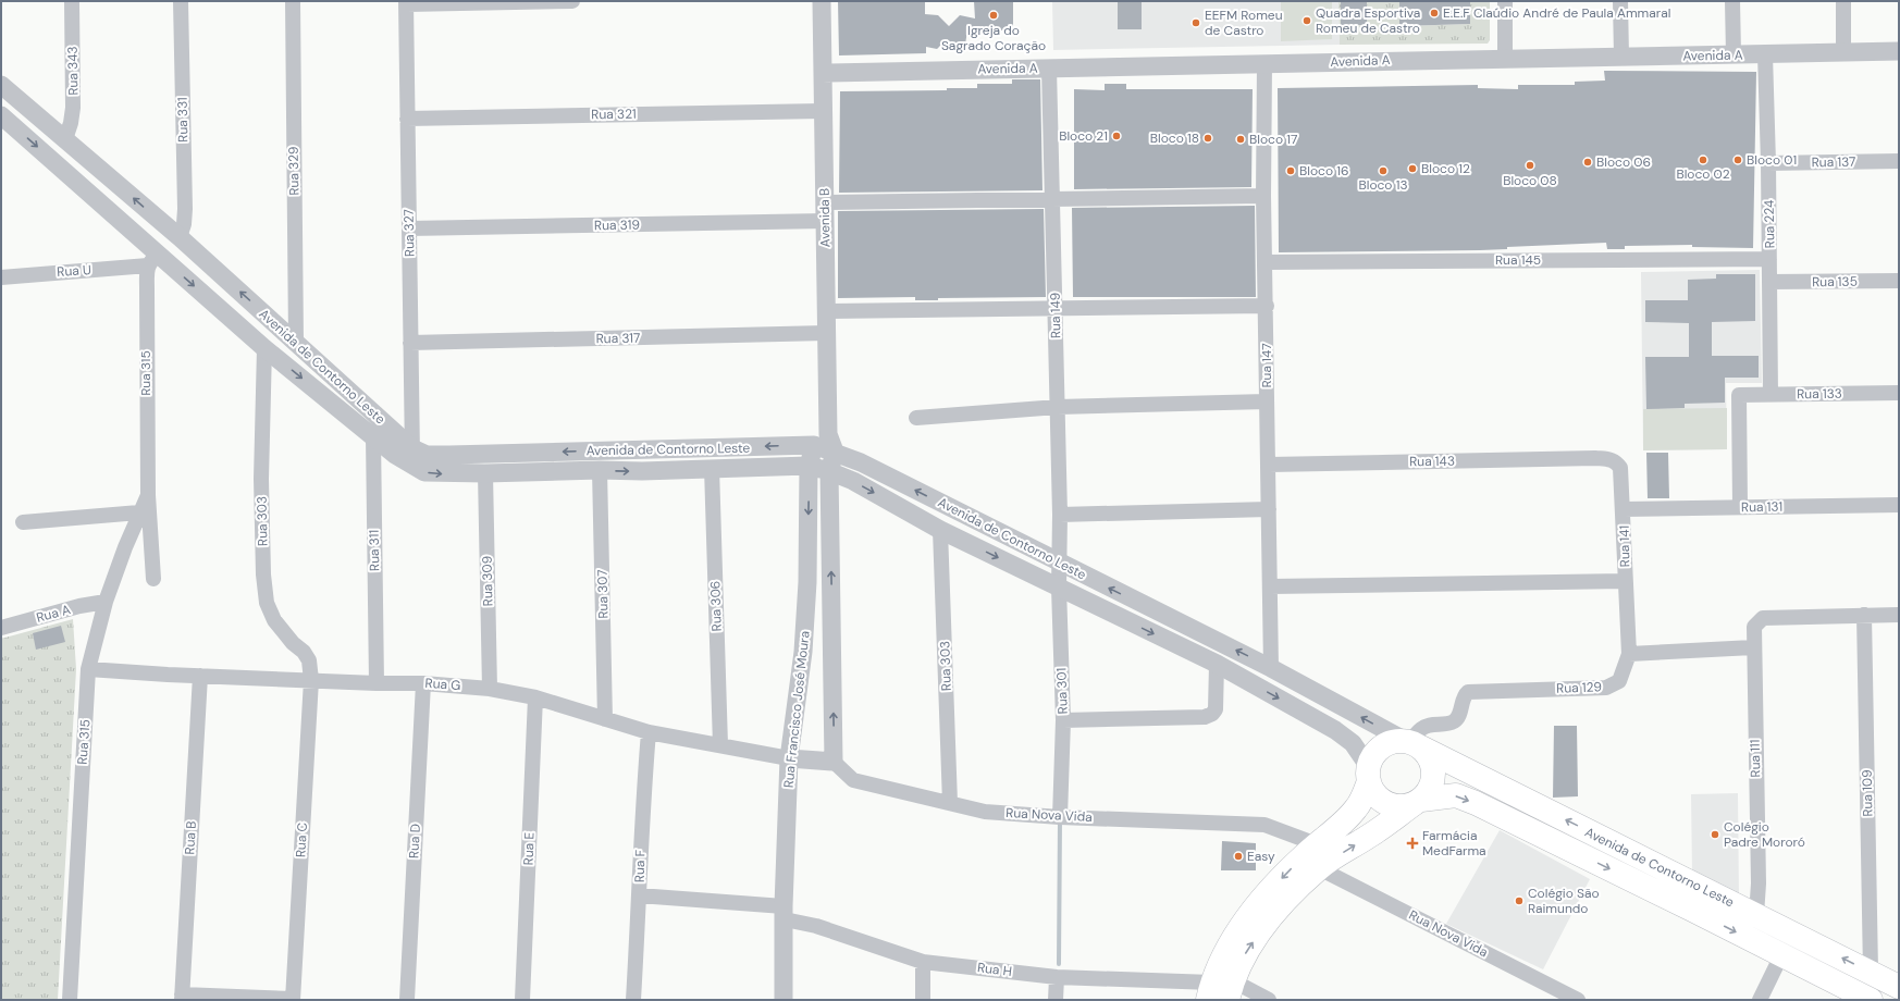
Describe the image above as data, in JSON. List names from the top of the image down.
{
  "streets": {
    "main road": ["Avenida de Contorno Leste"],
    "street": [
      "Avenida A",
      "Rua 343",
      "Rua 321",
      "Rua 331",
      "Rua 137",
      "Rua 329",
      "Avenida B",
      "Rua 224",
      "Rua 319",
      "Rua 327",
      "Rua 145",
      "Rua U",
      "Rua 135",
      "Rua 149",
      "Rua 317",
      "Rua 147",
      "Rua 315",
      "Rua 133",
      "Rua 143",
      "Rua 131",
      "Rua 303",
      "Rua 141",
      "Rua 311",
      "Rua 309",
      "Rua 307",
      "Rua 306",
      "Rua A",
      "Rua G",
      "Rua 129",
      "Rua 301",
      "Rua Francisco José Moura",
      "Rua 111",
      "Rua 109",
      "Rua Nova Vida",
      "Rua B",
      "Rua C",
      "Rua D",
      "Rua E",
      "Rua F",
      "Rua H"
    ]
  },
  "crossings": [
    ["Avenida A", "Avenida B"],
    ["Avenida A", "Rua 224"],
    ["Avenida A", "Rua 149"],
    ["Avenida A", "Rua 147"],
    ["Rua 343", "Avenida de Contorno Leste"],
    ["Rua 321", "Avenida B"],
    ["Rua 321", "Rua 327"],
    ["Rua 331", "Avenida de Contorno Leste"],
    ["Rua 137", "Rua 224"],
    ["Rua 329", "Avenida de Contorno Leste"],
    ["Avenida B", "Rua 319"],
    ["Avenida B", "Rua 317"],
    ["Avenida B", "Avenida de Contorno Leste"],
    ["Avenida B", "Rua Francisco José Moura"],
    ["Rua 224", "Rua 145"],
    ["Rua 224", "Rua 135"],
    ["Rua 224", "Rua 133"],
    ["Rua 319", "Rua 327"],
    ["Rua 327", "Rua 317"],
    ["Rua 327", "Avenida de Contorno Leste"],
    ["Rua 145", "Rua 147"],
    ["Rua U", "Avenida de Contorno Leste"],
    ["Rua U", "Rua 315"],
    ["Rua 149", "Avenida de Contorno Leste"],
    ["Rua 149", "Rua 301"],
    ["Rua 147", "Avenida de Contorno Leste"],
    ["Rua 147", "Rua 143"],
    ["Avenida de Contorno Leste", "Rua 315"],
    ["Avenida de Contorno Leste", "Rua 303"],
    ["Avenida de Contorno Leste", "Rua 311"],
    ["Avenida de Contorno Leste", "Rua 309"],
    ["Avenida de Contorno Leste", "Rua 307"],
    ["Avenida de Contorno Leste", "Rua 306"],
    ["Avenida de Contorno Leste", "Rua 129"],
    ["Avenida de Contorno Leste", "Rua 301"],
    ["Avenida de Contorno Leste", "Rua Francisco José Moura"],
    ["Avenida de Contorno Leste", "Rua 111"],
    ["Avenida de Contorno Leste", "Rua 109"],
    ["Rua 315", "Rua A"],
    ["Rua 315", "Rua G"],
    ["Rua 133", "Rua 131"],
    ["Rua 143", "Rua 141"],
    ["Rua 131", "Rua 141"],
    ["Rua 303", "Rua G"],
    ["Rua 303", "Rua Nova Vida"],
    ["Rua 303", "Rua C"],
    ["Rua 141", "Rua 129"],
    ["Rua 311", "Rua G"],
    ["Rua 309", "Rua G"],
    ["Rua 307", "Rua G"],
    ["Rua 306", "Rua G"],
    ["Rua G", "Rua Francisco José Moura"],
    ["Rua G", "Rua B"],
    ["Rua G", "Rua C"],
    ["Rua G", "Rua D"],
    ["Rua G", "Rua E"],
    ["Rua G", "Rua F"],
    ["Rua 301", "Rua Nova Vida"],
    ["Rua Francisco José Moura", "Rua H"],
    ["Rua 111", "Rua 109"],
    ["Rua F", "Rua H"]
  ],
  "places": {
    "other": [
      "E.E.F Claúdio André de Paula Ammaral",
      "Igreja do Sagrado Coração",
      "Quadra Esportiva Romeu de Castro",
      "EEFM Romeu de Castro",
      "Bloco 21",
      "Bloco 18",
      "Bloco 17",
      "Bloco 02",
      "Bloco 01",
      "Bloco 06",
      "Bloco 08",
      "Bloco 12",
      "Bloco 16",
      "Bloco 13",
      "Colégio Padre Mororó",
      "Easy",
      "Colégio São Raimundo"
    ],
    "health": ["Farmácia MedFarma"]
  }
}
